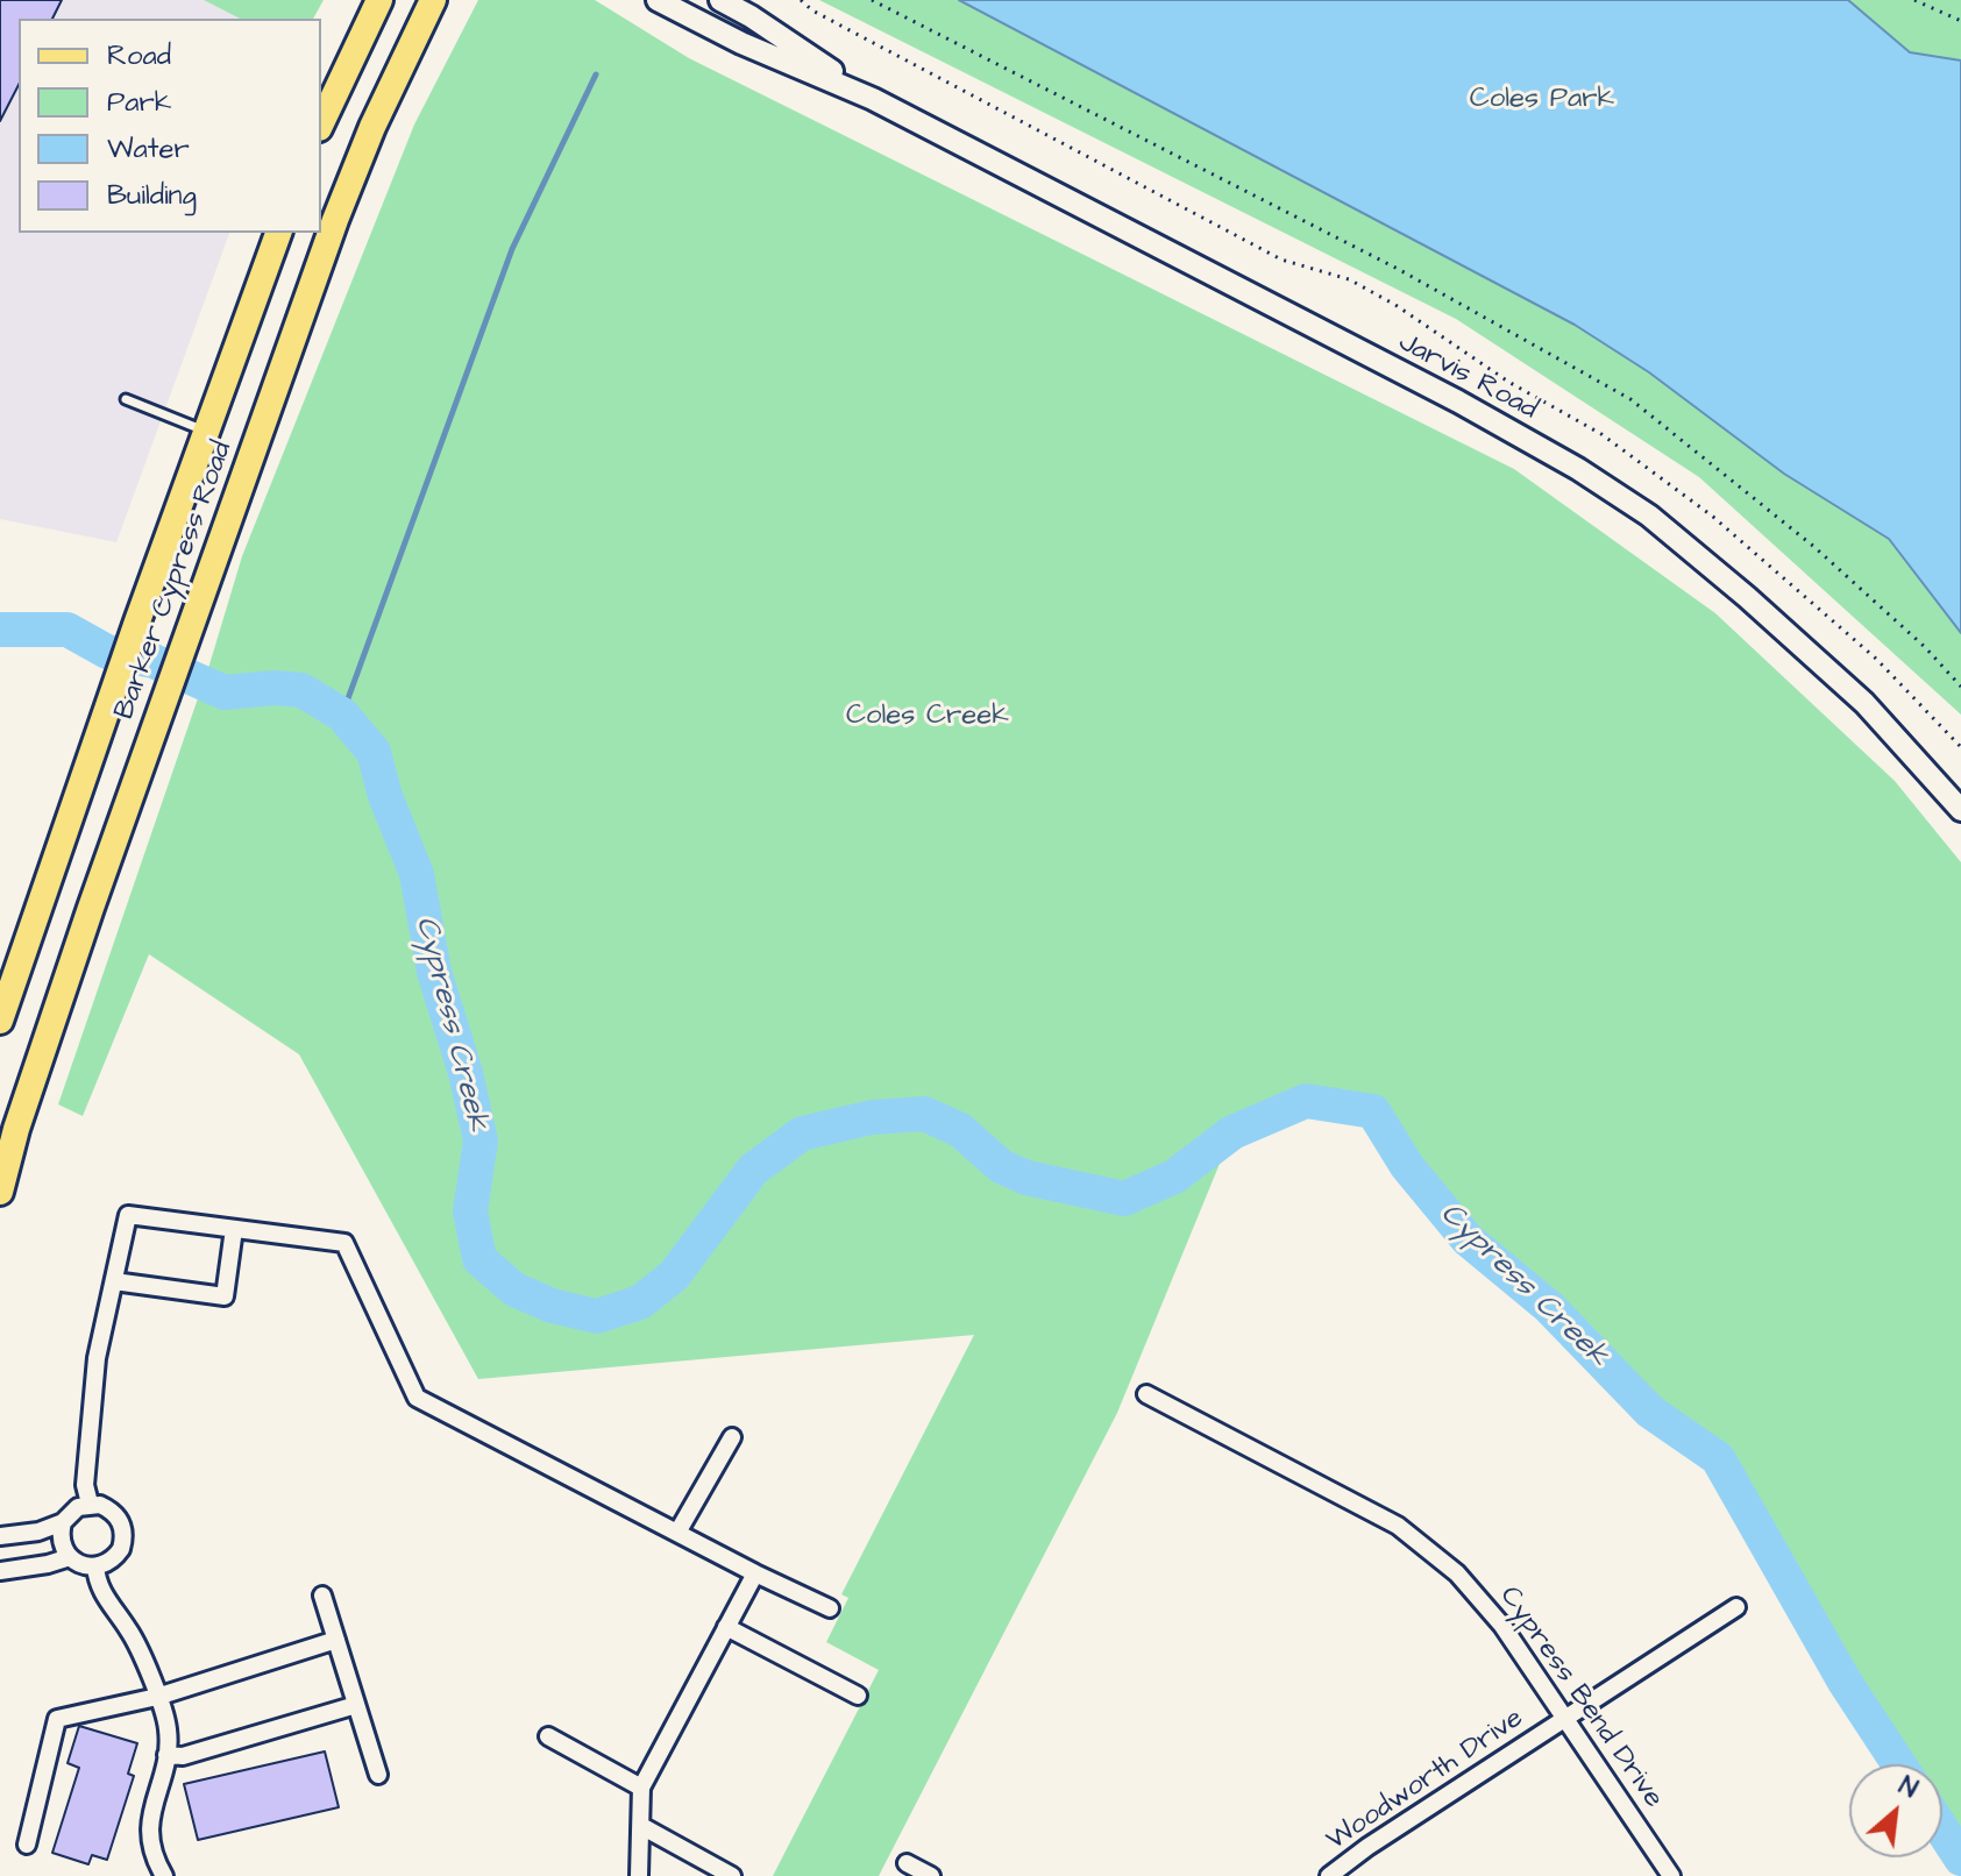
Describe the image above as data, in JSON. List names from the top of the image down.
{
  "streets": {
    "main road": ["Barker Cypress Road"],
    "street": ["Jarvis Road", "Cypress Bend Drive", "Woodworth Drive"]
  },
  "crossings": [
    ["Cypress Bend Drive", "Woodworth Drive"]
  ],
  "water": ["Cypress Creek"],
  "parks": ["Coles Park", "Coles Creek"],
  "legend": [
    "Road",
    "Park",
    "Water",
    "Building"
  ],
  "north": "top right"
}
